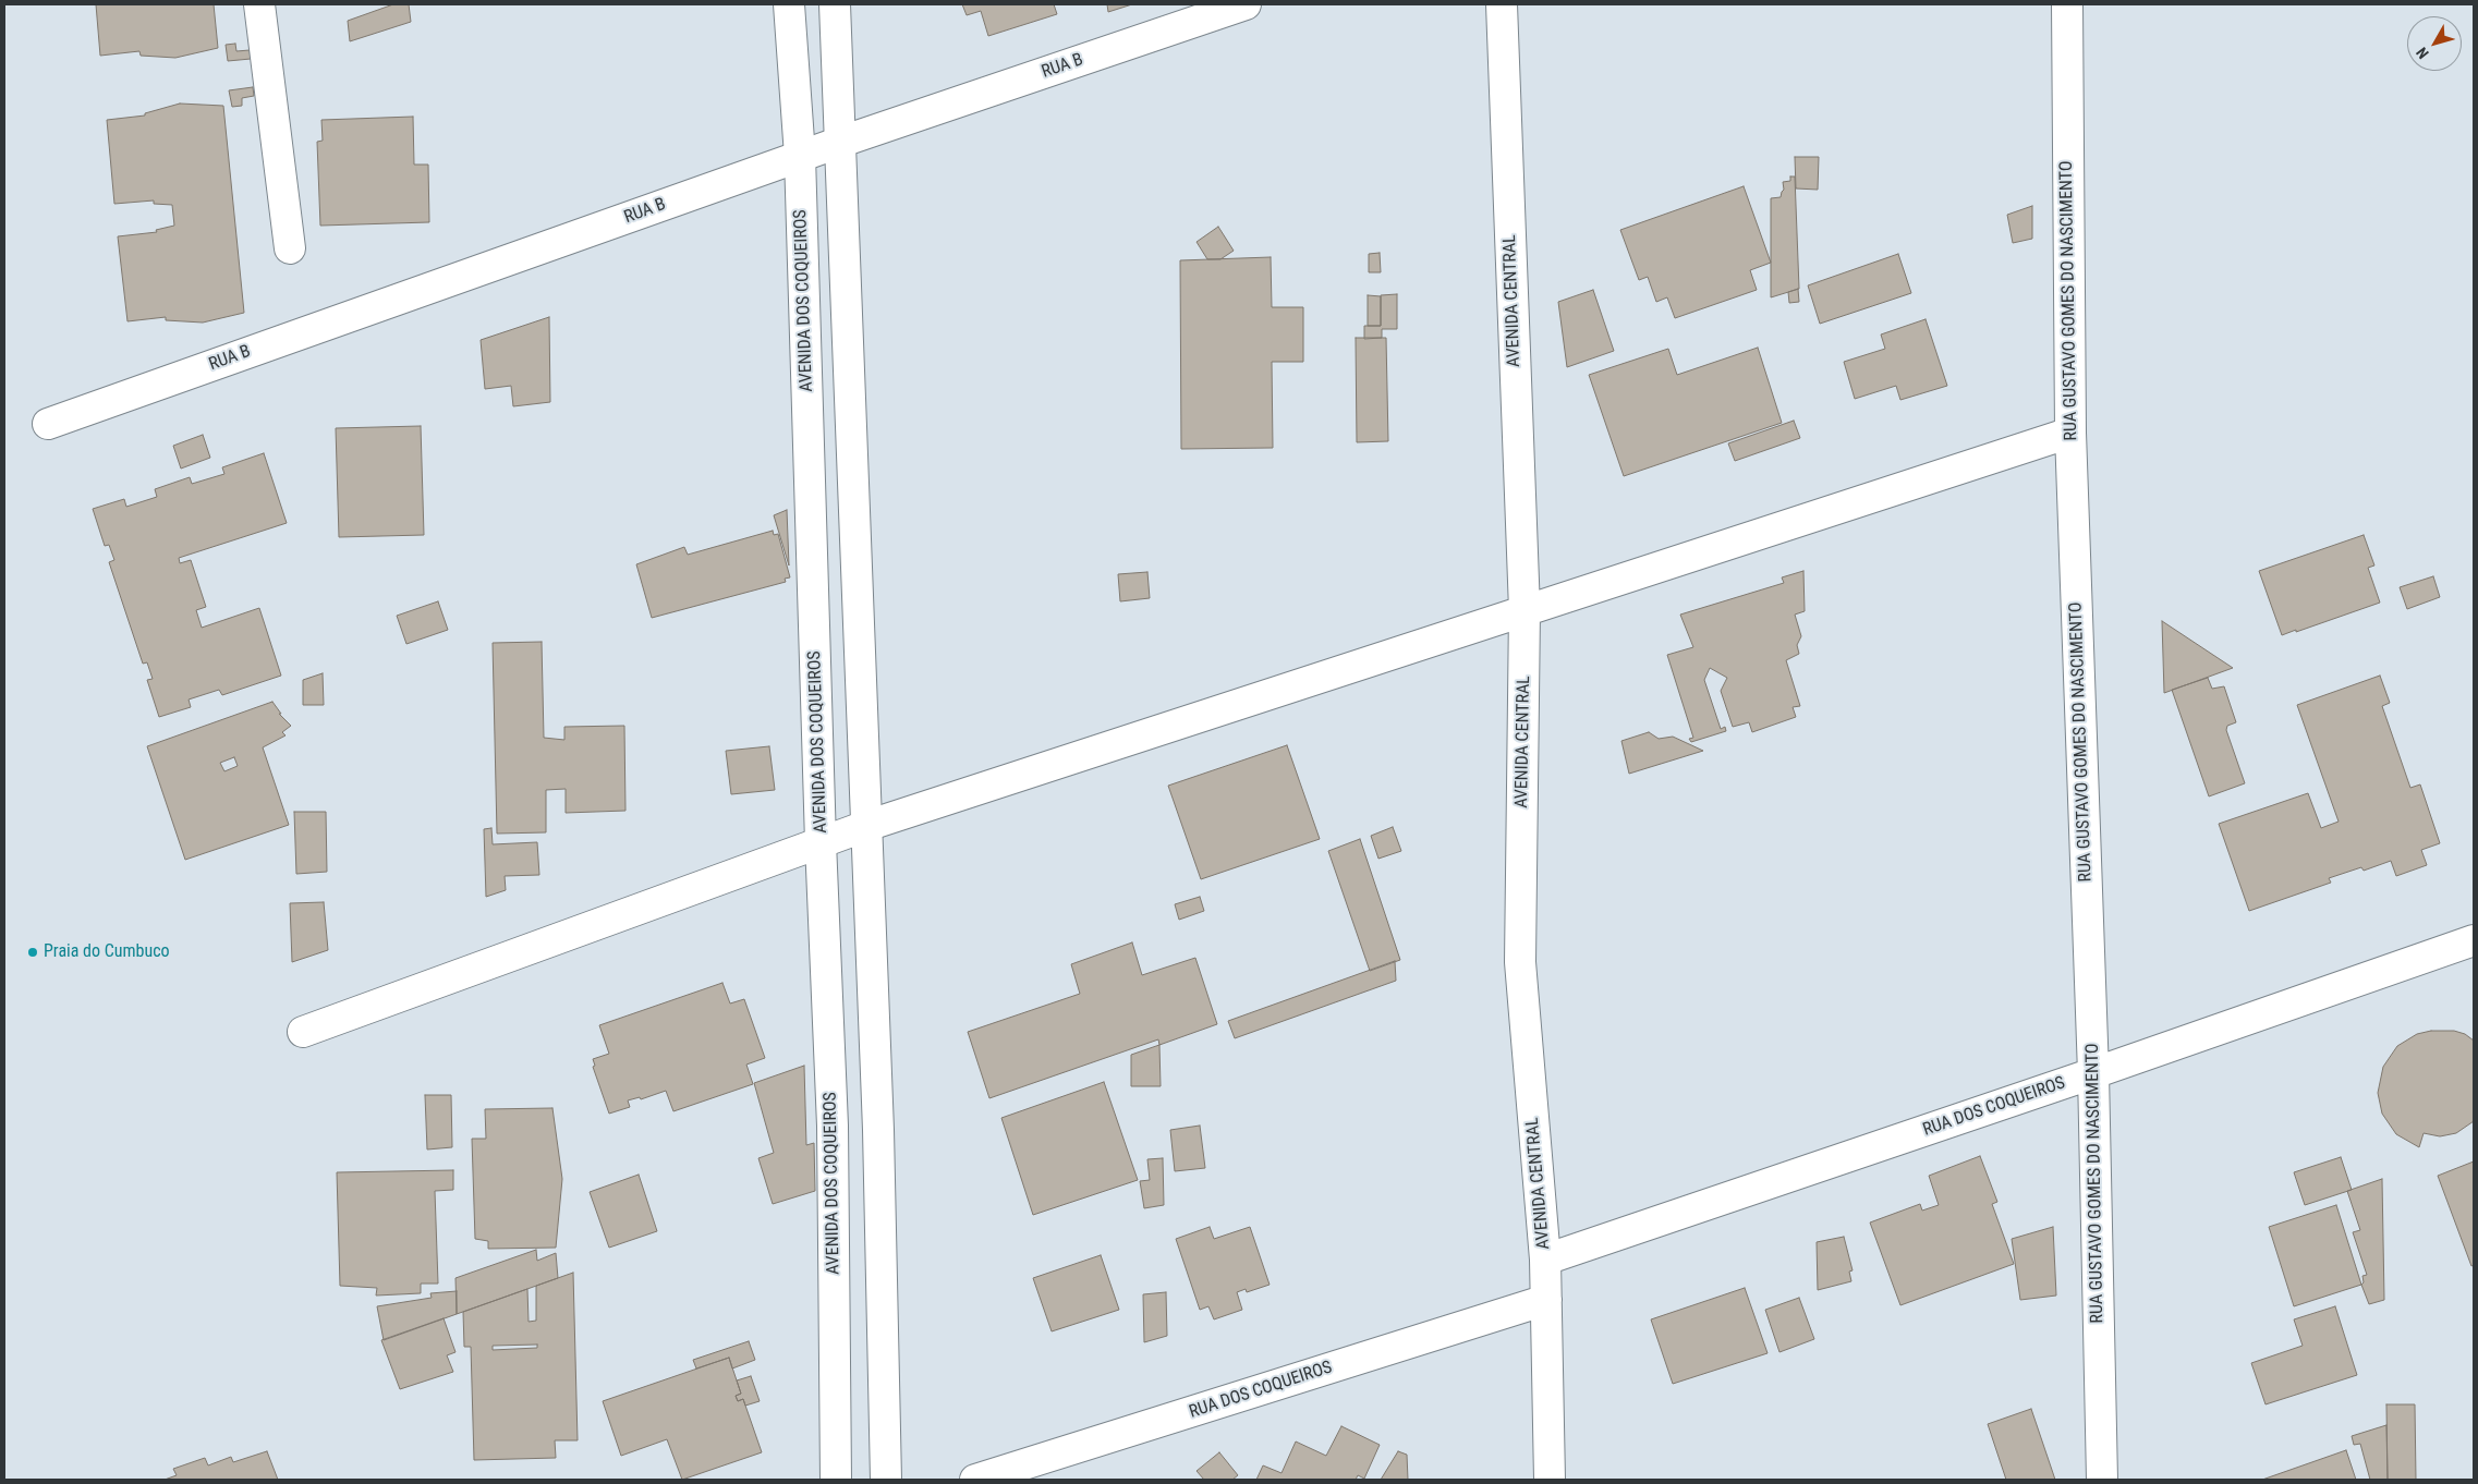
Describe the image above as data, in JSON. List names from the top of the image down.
{
  "streets": {
    "street": [
      "RUA B",
      "AVENIDA DOS COQUEIROS",
      "AVENIDA CENTRAL",
      "RUA GUSTAVO GOMES DO NASCIMENTO",
      "RUA DOS COQUEIROS"
    ]
  },
  "crossings": [
    ["RUA B", "AVENIDA DOS COQUEIROS"],
    ["AVENIDA CENTRAL", "RUA DOS COQUEIROS"],
    ["RUA GUSTAVO GOMES DO NASCIMENTO", "RUA DOS COQUEIROS"]
  ],
  "places": ["Praia do Cumbuco"],
  "north": "bottom left"
}
